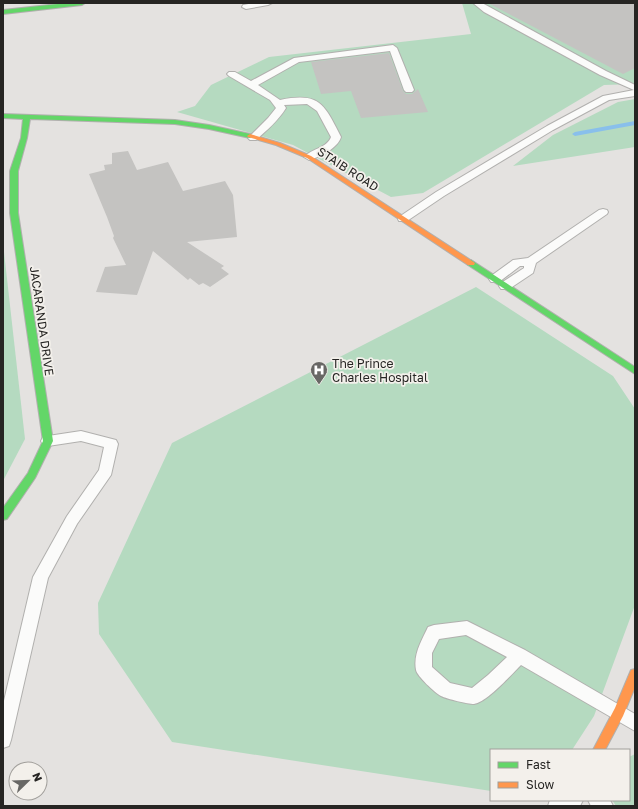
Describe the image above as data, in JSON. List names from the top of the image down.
{
  "streets": {
    "street": ["STAIB ROAD", "JACARANDA DRIVE"]
  },
  "crossings": [
    ["STAIB ROAD", "JACARANDA DRIVE"]
  ],
  "places": {
    "hospital": ["The Prince Charles Hospital"]
  },
  "legend": ["Fast", "Slow"],
  "north": "top right"
}
